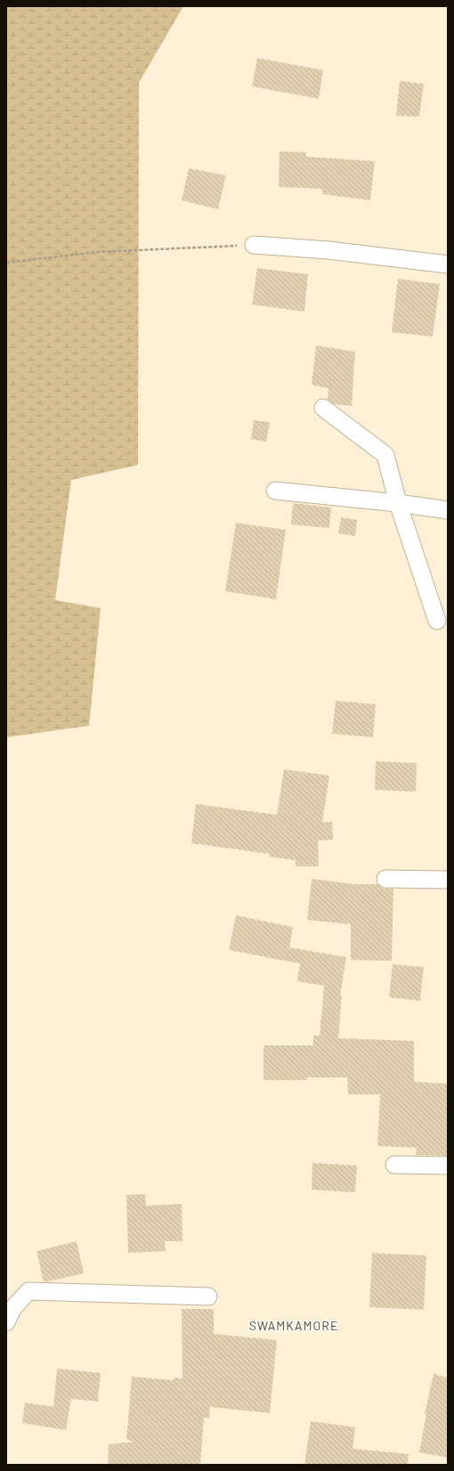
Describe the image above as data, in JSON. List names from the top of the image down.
{
  "districts": ["SWAMKAMORE"]
}
